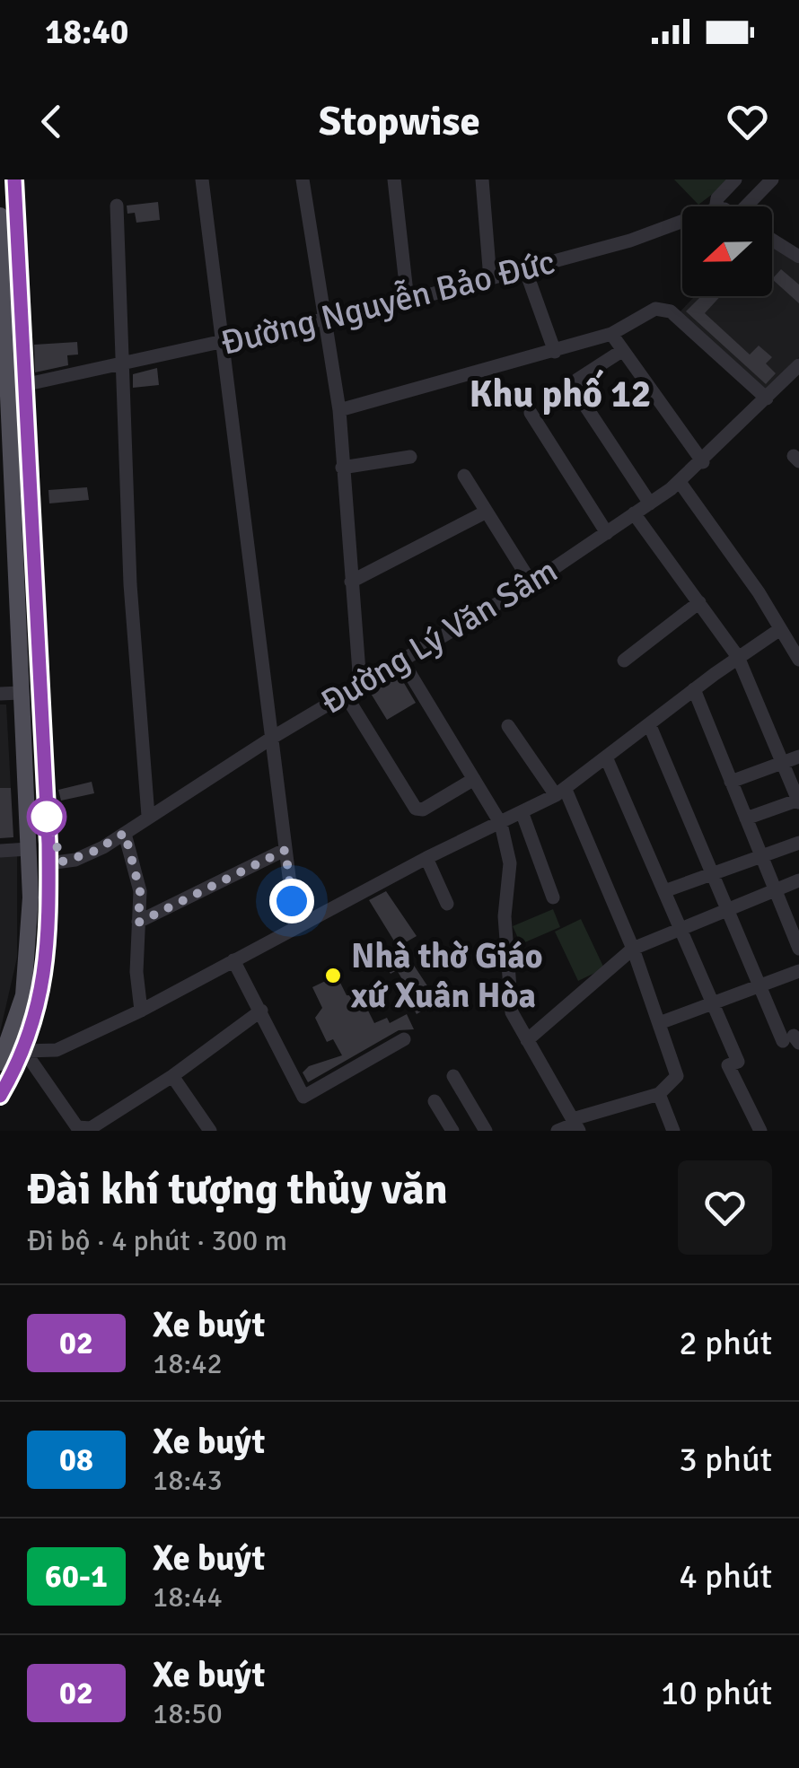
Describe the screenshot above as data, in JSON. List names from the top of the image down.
{
  "streets": {
    "street": ["Đường Nguyễn Bảo Đức", "Đường Lý Văn Sâm"]
  },
  "districts": ["Khu phố 12"],
  "places": ["Nhà thờ Giáo xứ Xuân Hòa"],
  "lines": ["bus line 02"],
  "north": "left",
  "page": {
    "status": "18:40",
    "header": "Stopwise",
    "heading": ["Đài khí tượng thủy văn", "Đi bộ · 4 phút · 300 m"],
    "list": [
      {
        "mark": "02",
        "name": "Xe buýt",
        "note": "18:42",
        "value": "2 phút"
      },
      {
        "mark": "08",
        "name": "Xe buýt",
        "note": "18:43",
        "value": "3 phút"
      },
      {
        "mark": "60-1",
        "name": "Xe buýt",
        "note": "18:44",
        "value": "4 phút"
      },
      {
        "mark": "02",
        "name": "Xe buýt",
        "note": "18:50",
        "value": "10 phút"
      }
    ]
  }
}
